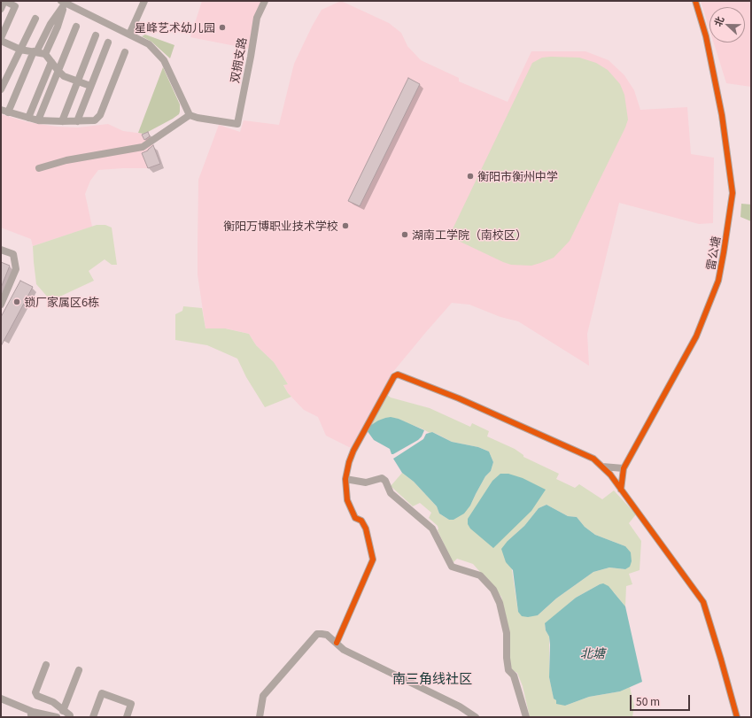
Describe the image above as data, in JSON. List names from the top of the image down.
{
  "streets": {
    "street": ["双拥支路", "雷公塘"]
  },
  "districts": ["南三角线社区"],
  "water": ["北塘"],
  "places": [
    "星峰艺术幼儿园",
    "衡阳市衡州中学",
    "衡阳万博职业技术学校",
    "湖南工学院（南校区）",
    "锁厂家属区6栋"
  ],
  "scale_bar": "50 m",
  "north": "left"
}
